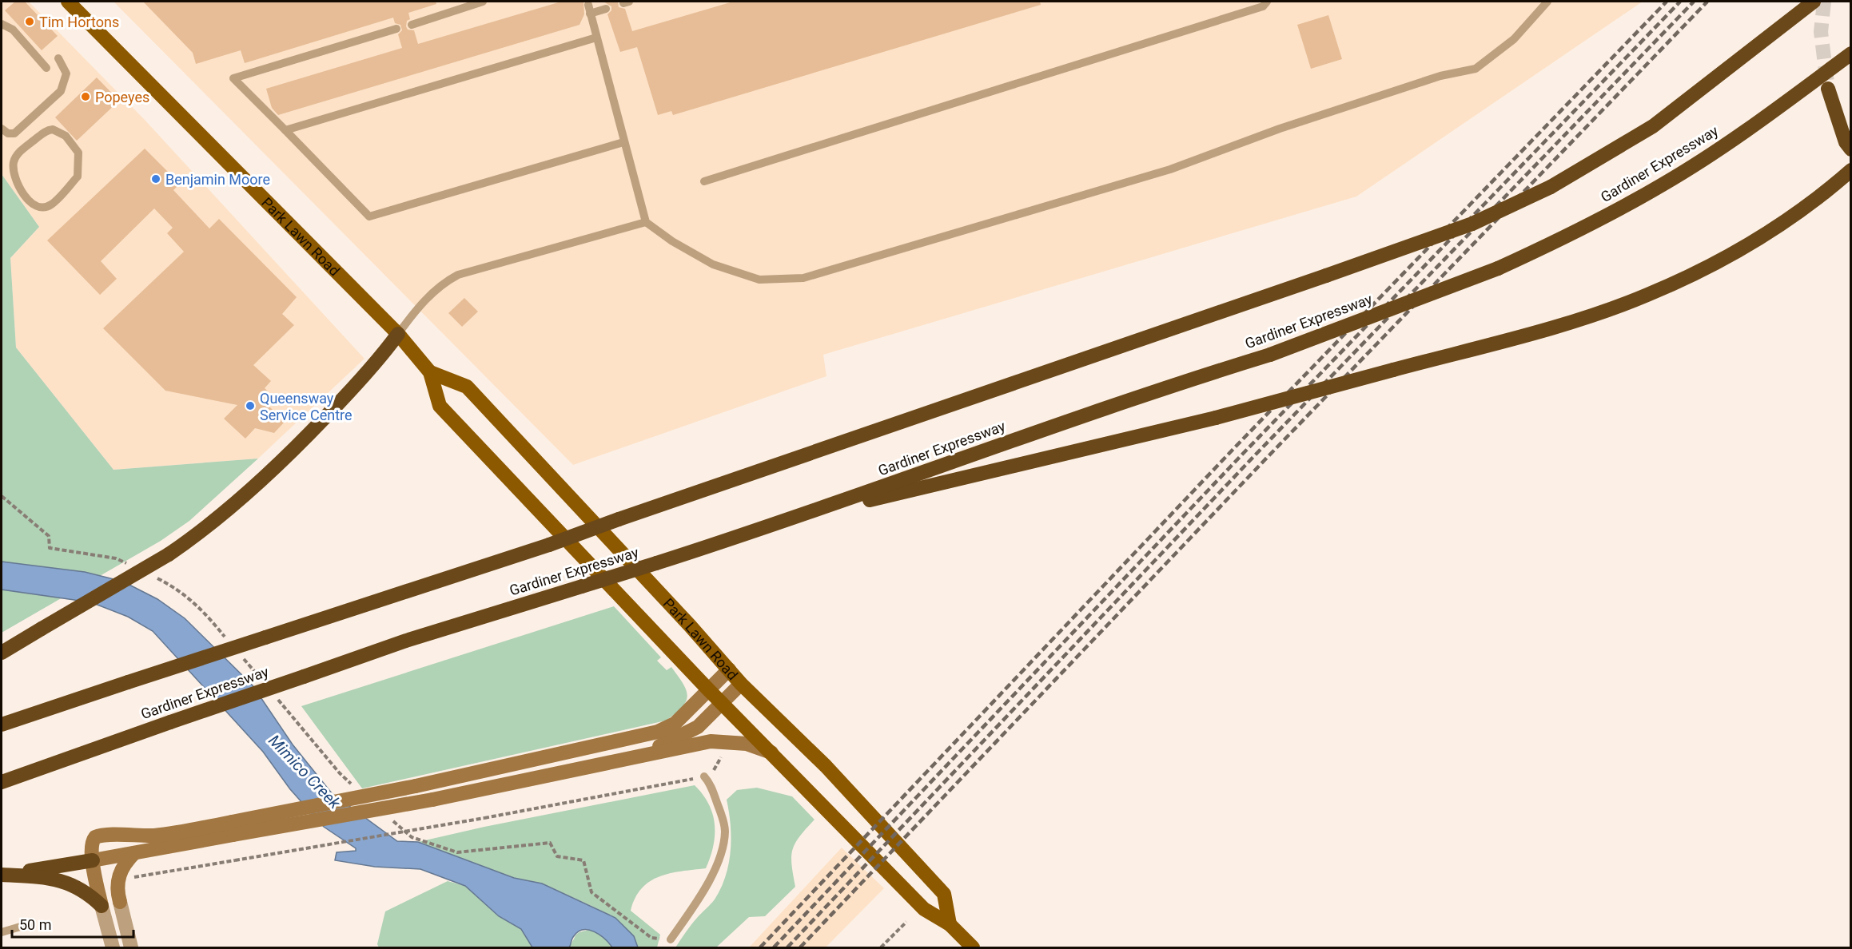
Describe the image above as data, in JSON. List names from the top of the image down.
{
  "streets": {
    "highway": ["Gardiner Expressway"],
    "main road": ["Park Lawn Road"]
  },
  "water": ["Mimico Creek"],
  "places": [
    "Tim Hortons",
    "Popeyes",
    "Benjamin Moore",
    "Queensway Service Centre"
  ],
  "scale_bar": "50 m"
}
